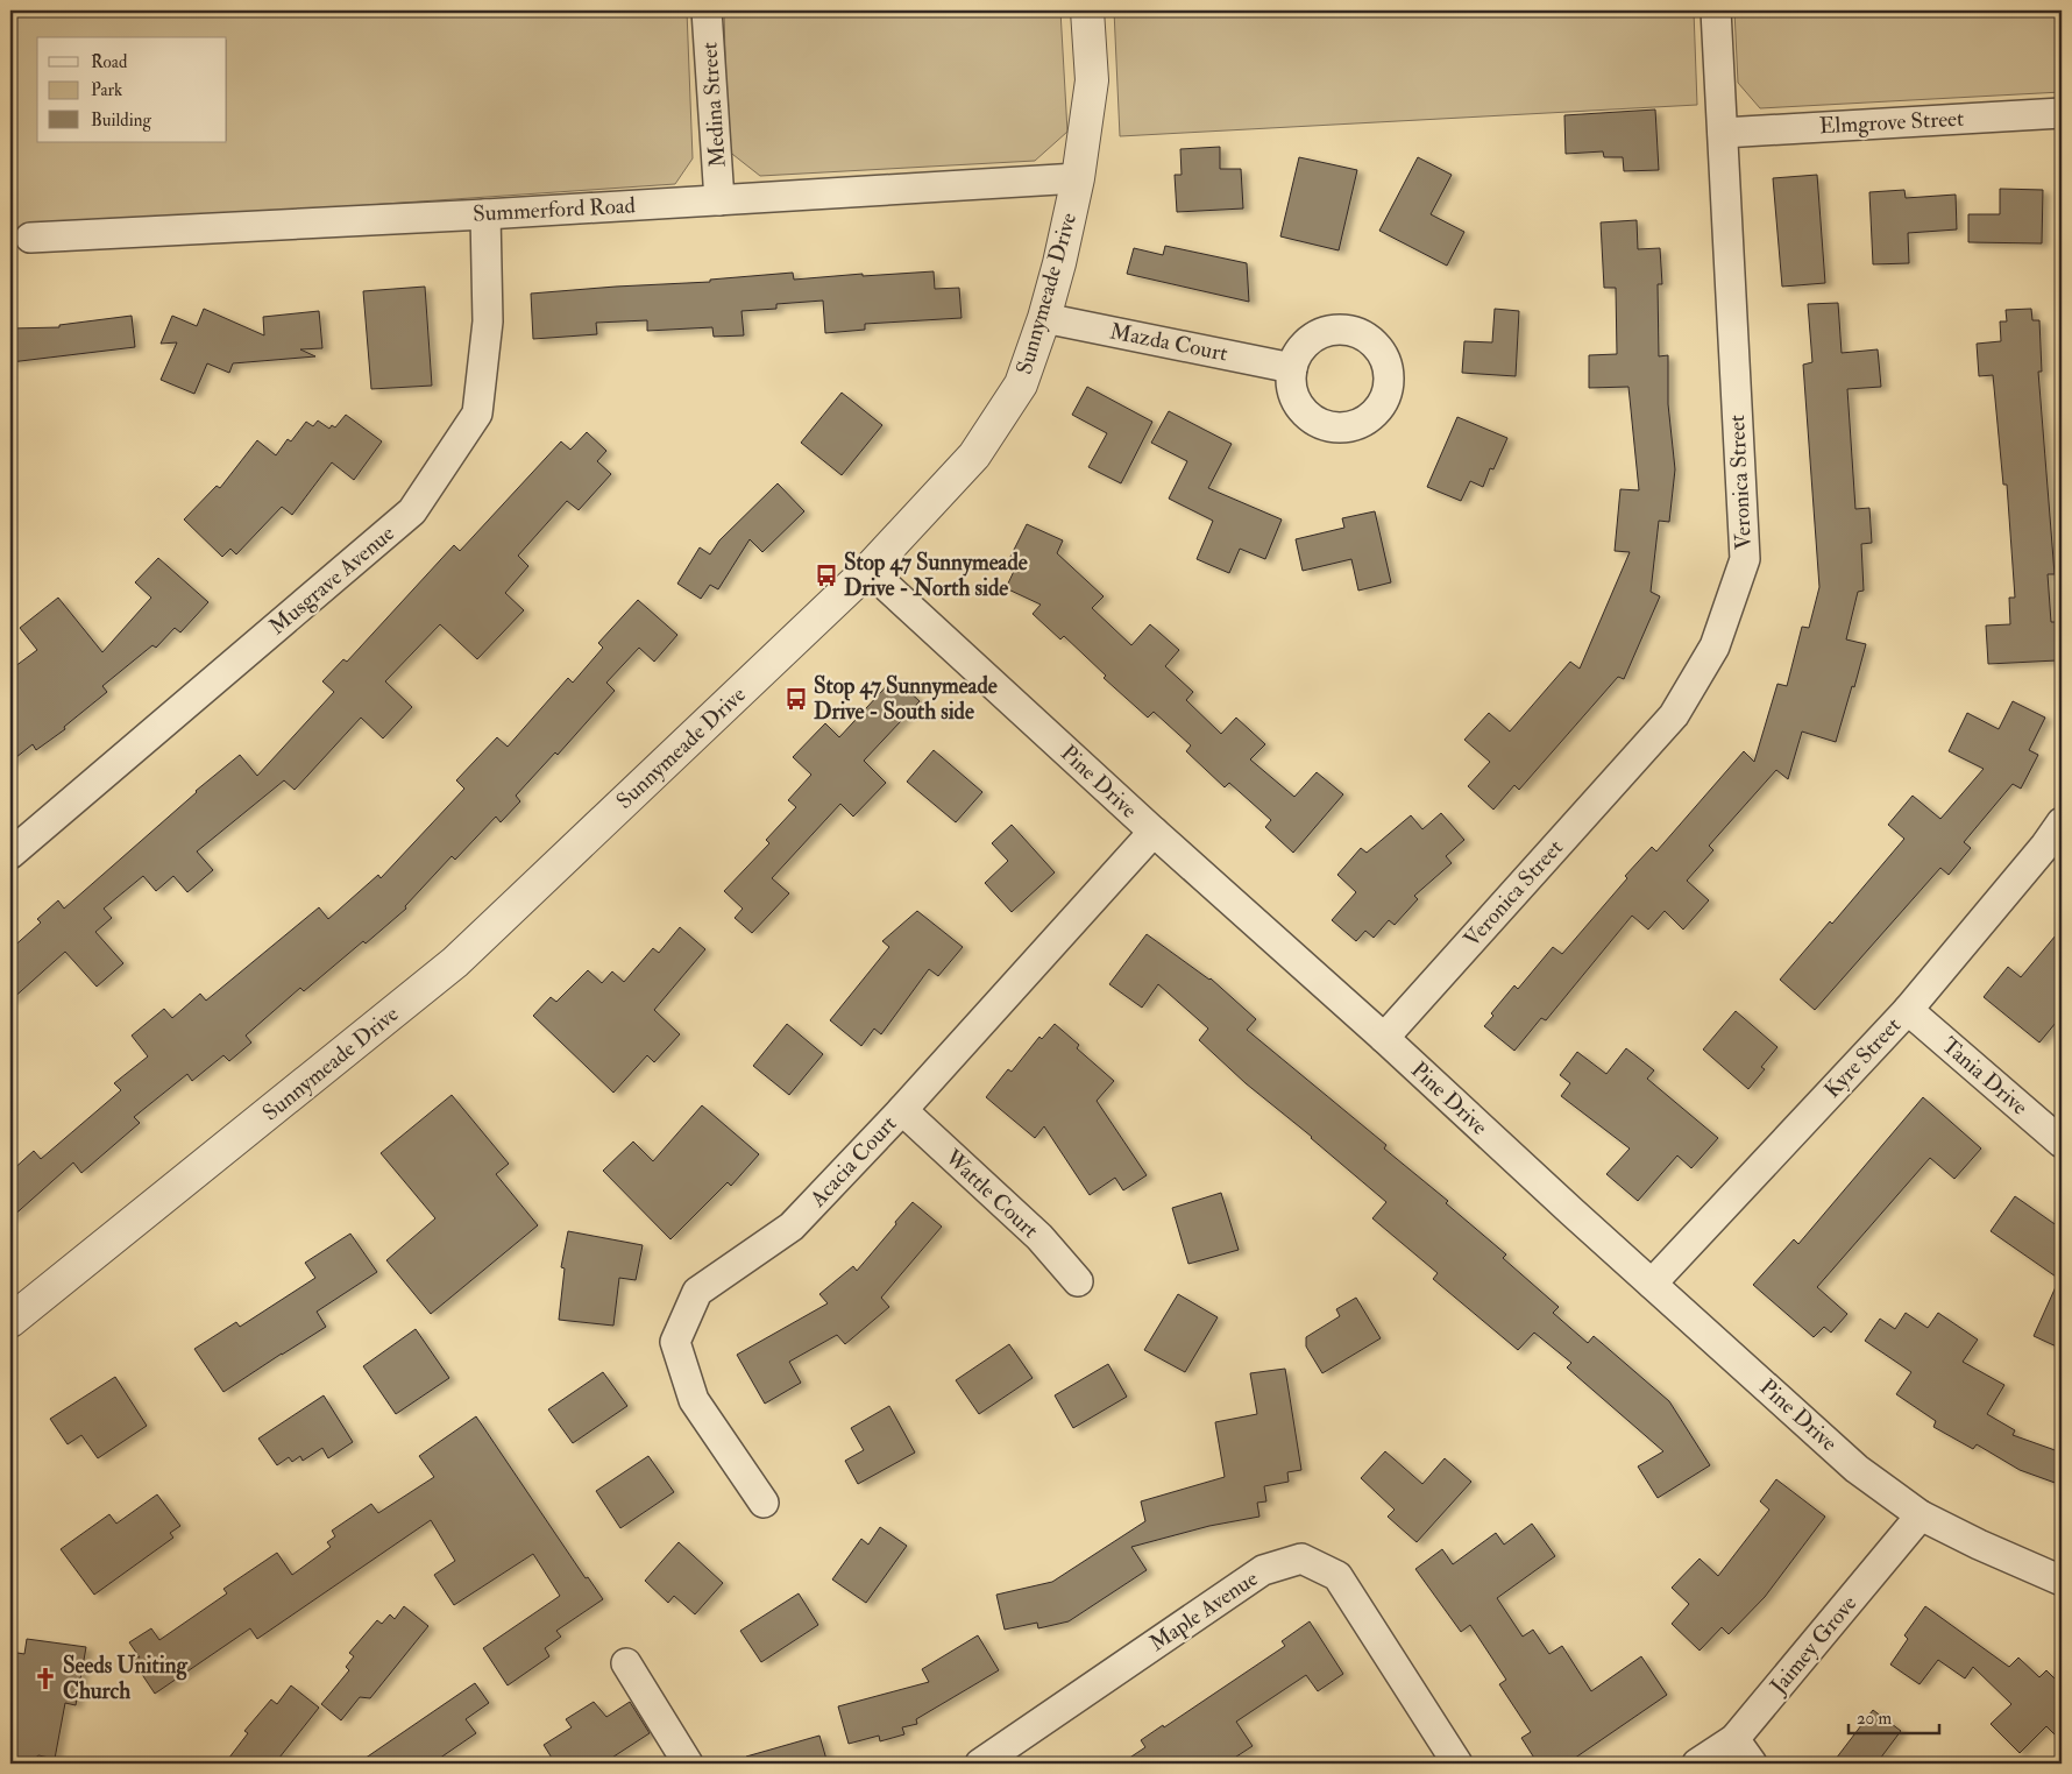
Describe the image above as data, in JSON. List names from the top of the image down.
{
  "streets": {
    "street": [
      "Medina Street",
      "Elmgrove Street",
      "Summerford Road",
      "Sunnymeade Drive",
      "Mazda Court",
      "Veronica Street",
      "Musgrave Avenue",
      "Pine Drive",
      "Kyre Street",
      "Tania Drive",
      "Acacia Court",
      "Wattle Court",
      "Maple Avenue",
      "Jaimey Grove"
    ]
  },
  "crossings": [
    ["Medina Street", "Summerford Road"],
    ["Elmgrove Street", "Veronica Street"],
    ["Summerford Road", "Sunnymeade Drive"],
    ["Summerford Road", "Musgrave Avenue"],
    ["Sunnymeade Drive", "Mazda Court"],
    ["Sunnymeade Drive", "Pine Drive"],
    ["Veronica Street", "Pine Drive"],
    ["Pine Drive", "Kyre Street"],
    ["Pine Drive", "Acacia Court"],
    ["Pine Drive", "Jaimey Grove"],
    ["Kyre Street", "Tania Drive"],
    ["Acacia Court", "Wattle Court"]
  ],
  "places": {
    "bus stop": ["Stop 47 Sunnymeade Drive - North side", "Stop 47 Sunnymeade Drive - South side"],
    "church": ["Seeds Uniting Church"]
  },
  "legend": ["Road", "Park", "Building"],
  "scale_bar": "20 m"
}
